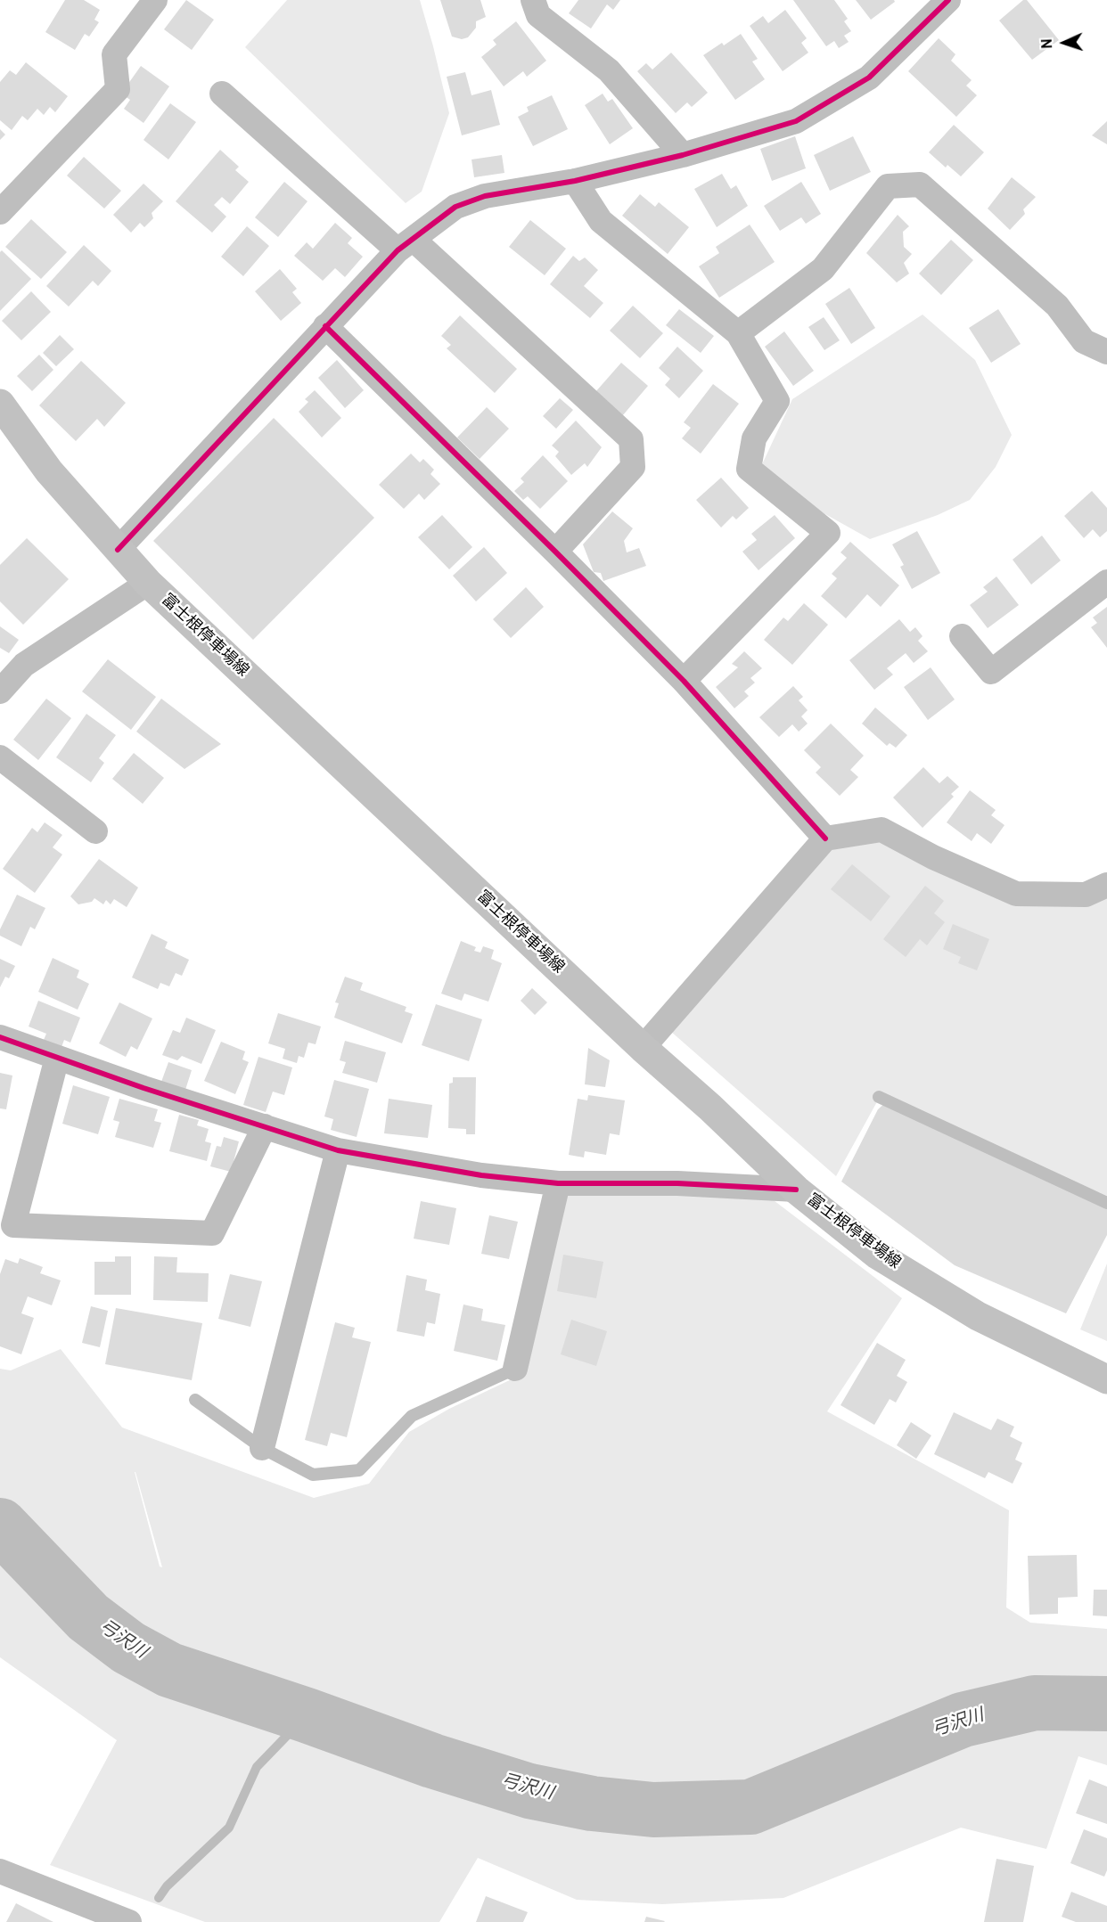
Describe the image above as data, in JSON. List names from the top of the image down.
{
  "streets": {
    "main road": ["富士根停車場線"]
  },
  "water": ["弓沢川"],
  "north": "left"
}
